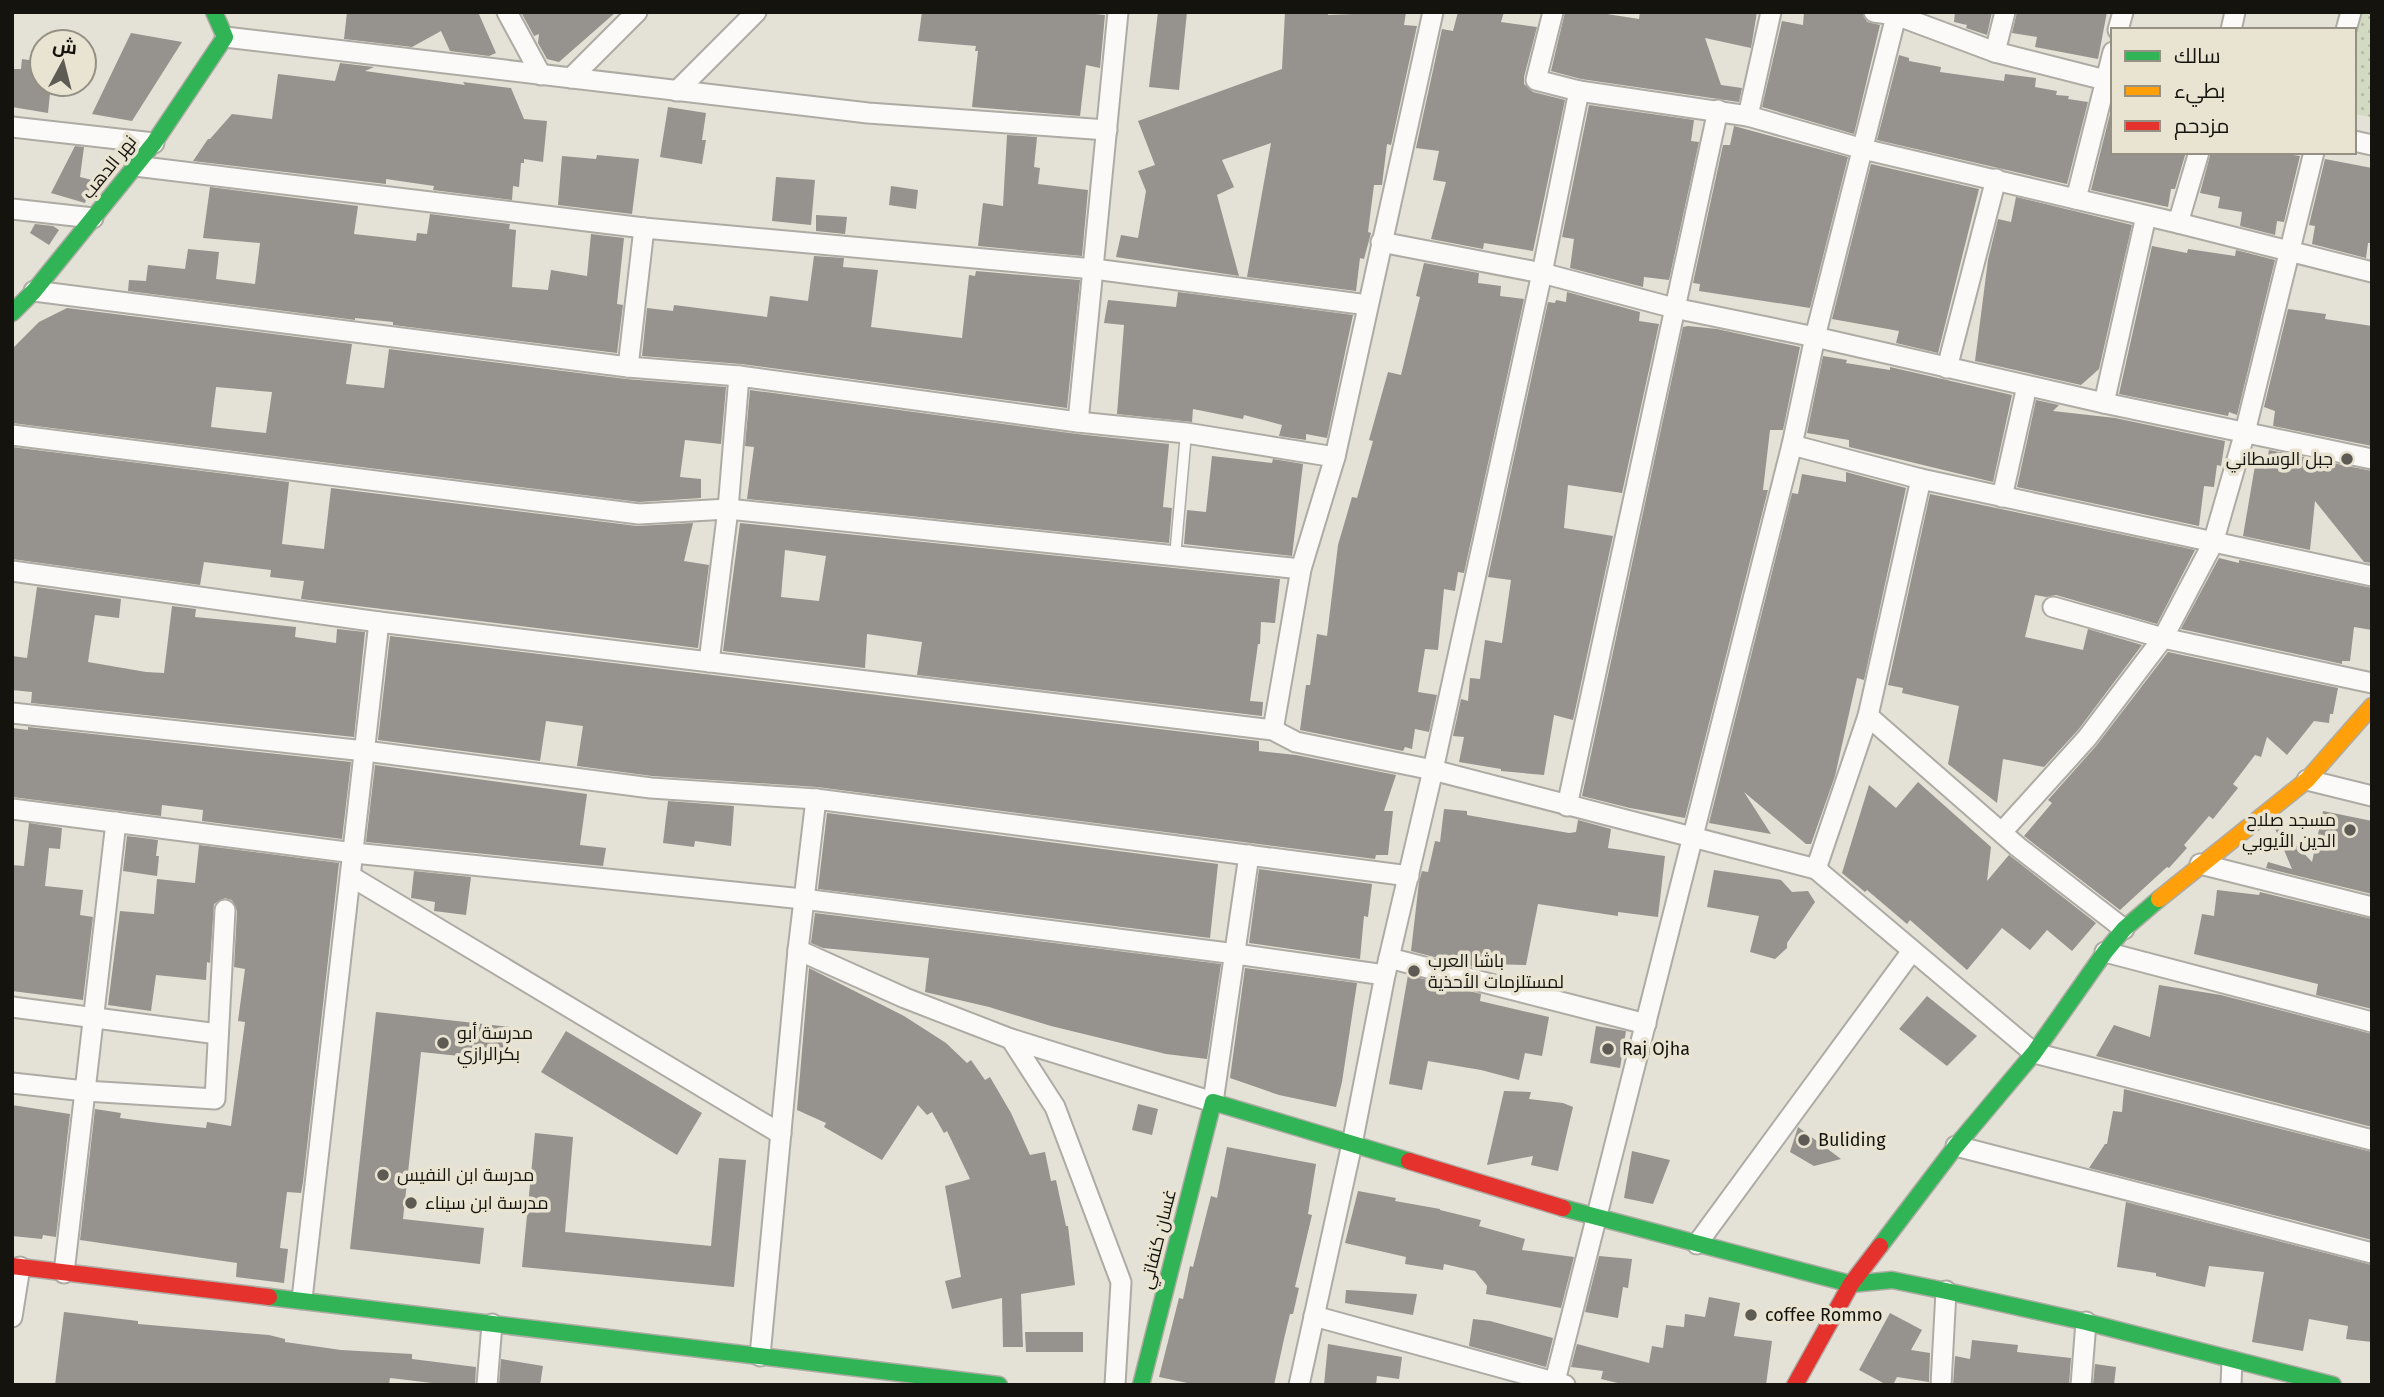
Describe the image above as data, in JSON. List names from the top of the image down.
{
  "streets": {
    "street": ["نهر الدهب", "غسان كنفاتي"]
  },
  "places": [
    "جبل الوسطاني",
    "مسجد صلاح الدين الأيوبي",
    "باشا العرب لمستلزمات الأحذية",
    "مدرسة أبو بكرالرازي",
    "Raj Ojha",
    "Buliding",
    "مدرسة ابن النفيس",
    "مدرسة ابن سيناء",
    "coffee Rommo"
  ],
  "legend": ["سالك", "بطيء", "مزدحم"],
  "north": "top"
}
